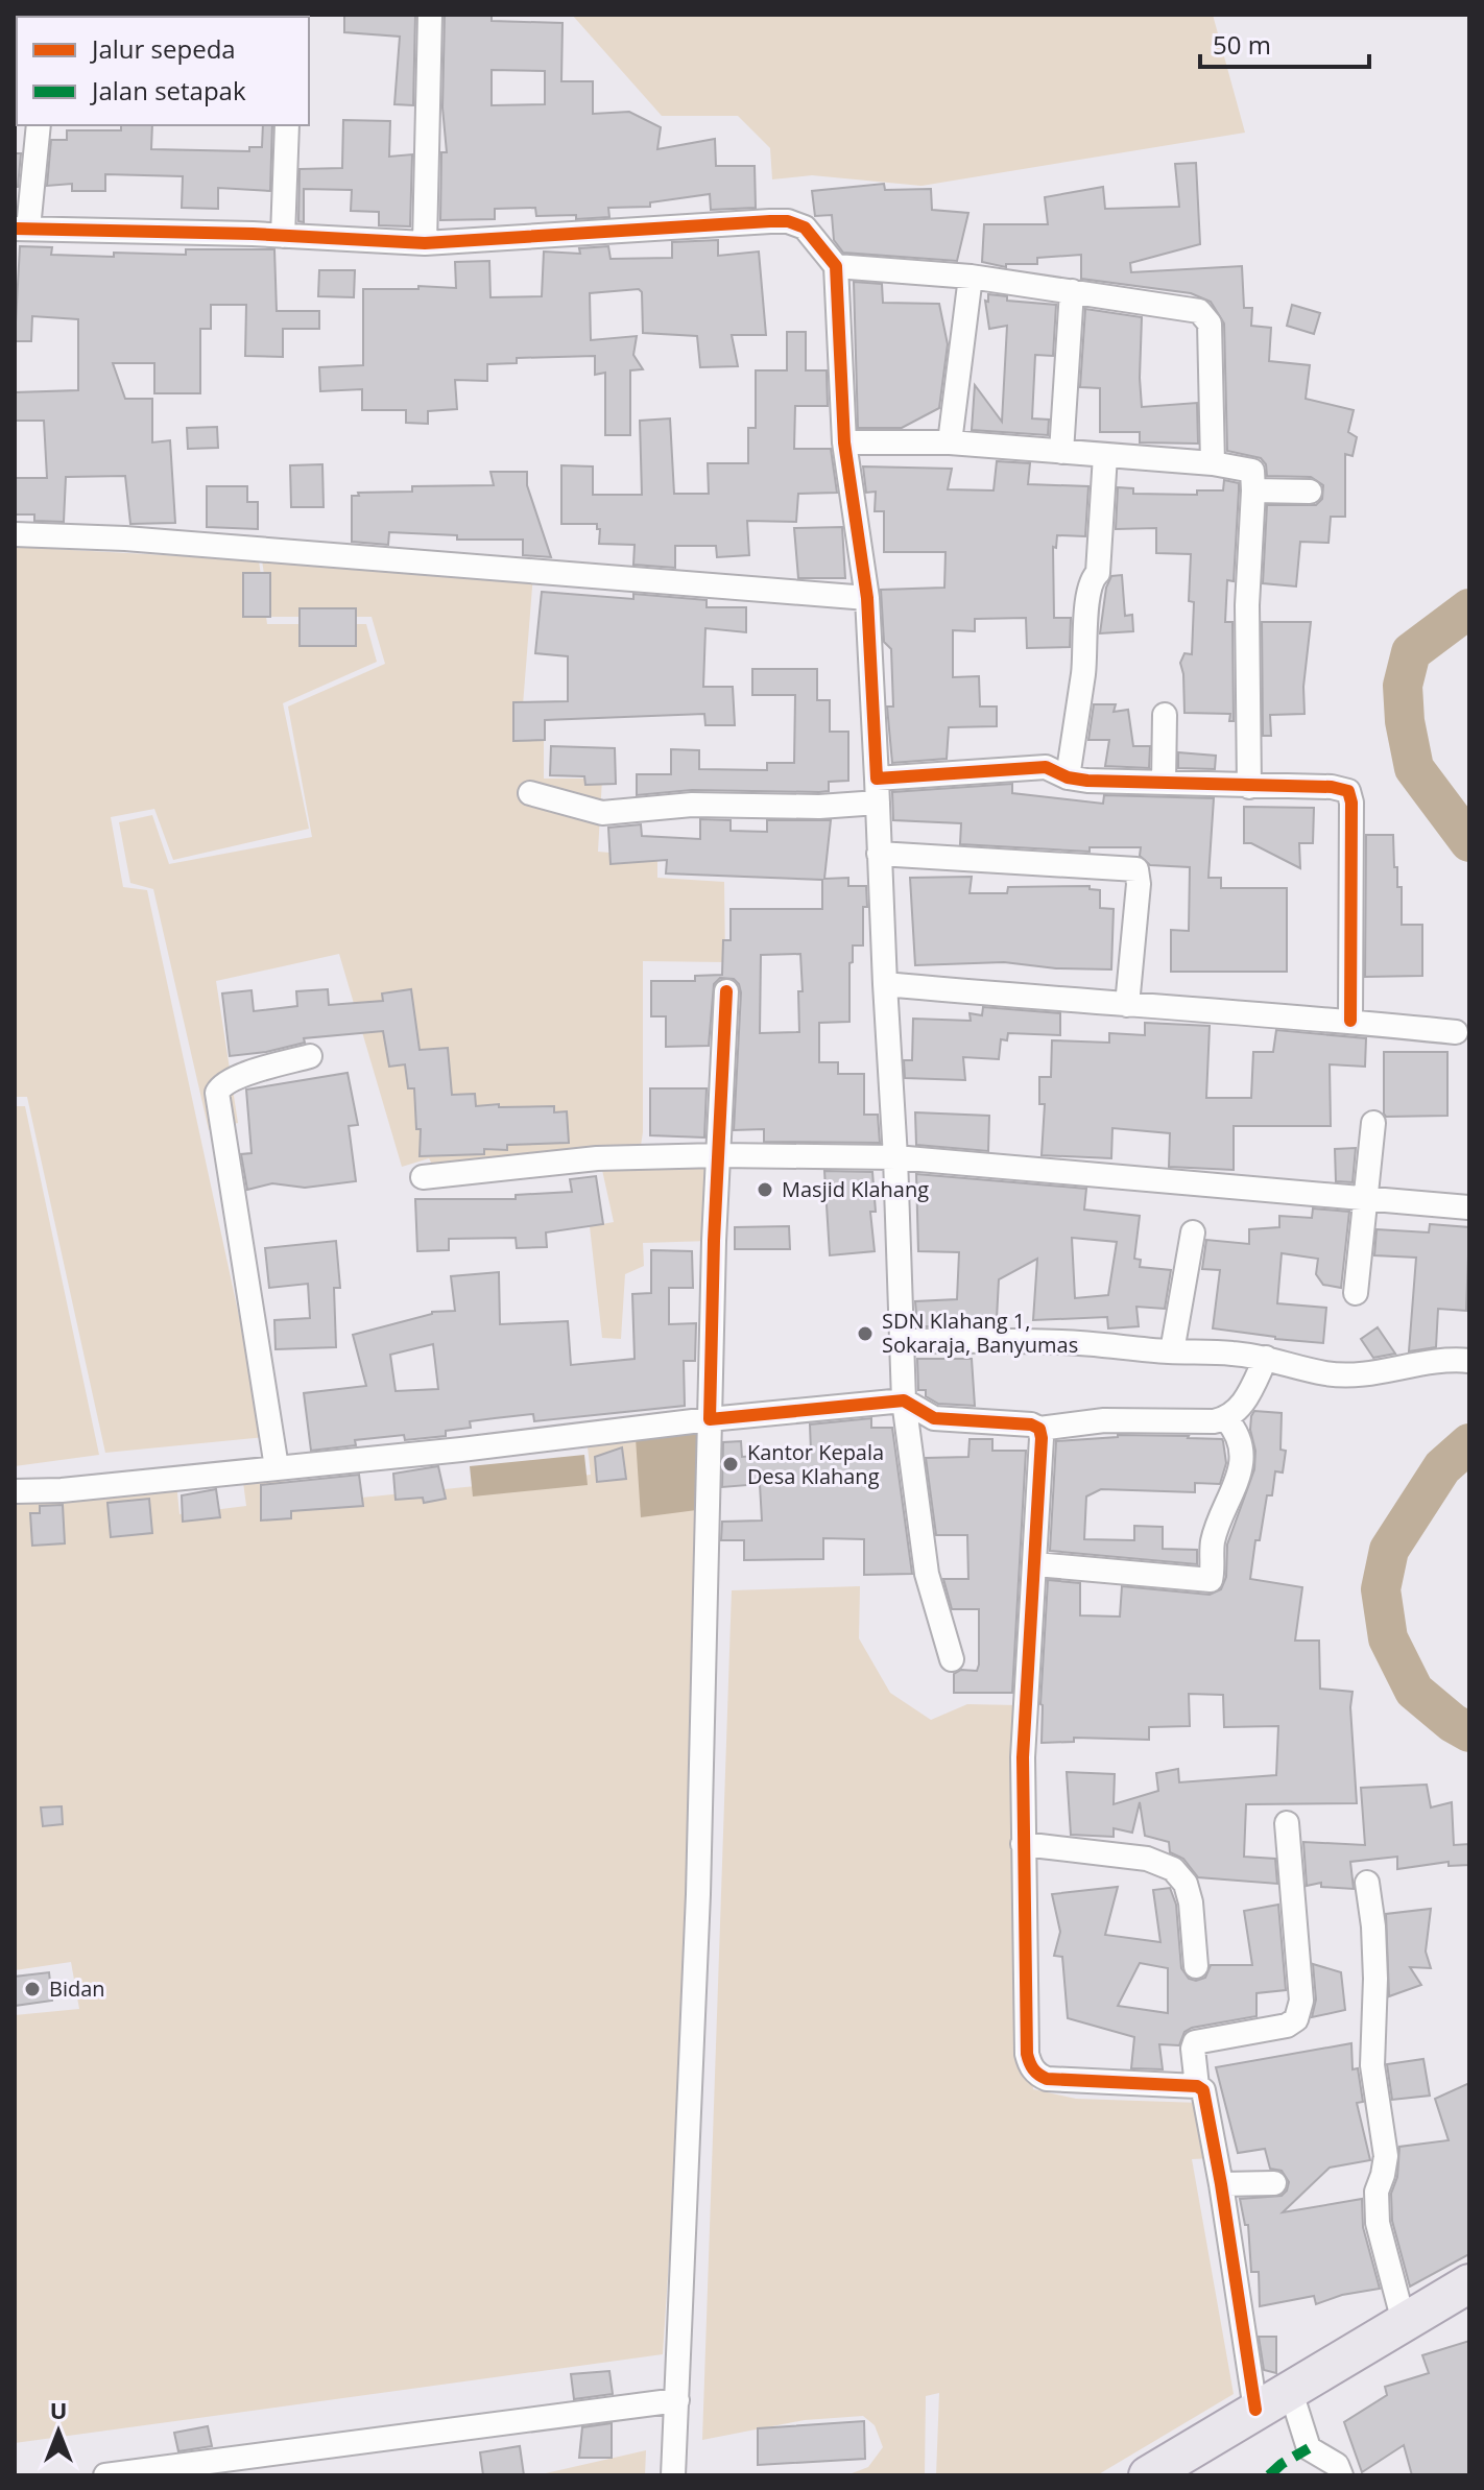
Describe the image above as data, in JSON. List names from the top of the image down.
{
  "places": [
    "Masjid Klahang",
    "SDN Klahang 1, Sokaraja, Banyumas",
    "Kantor Kepala Desa Klahang",
    "Bidan"
  ],
  "legend": ["Jalur sepeda", "Jalan setapak"],
  "scale_bar": "50 m",
  "north": "top"
}
